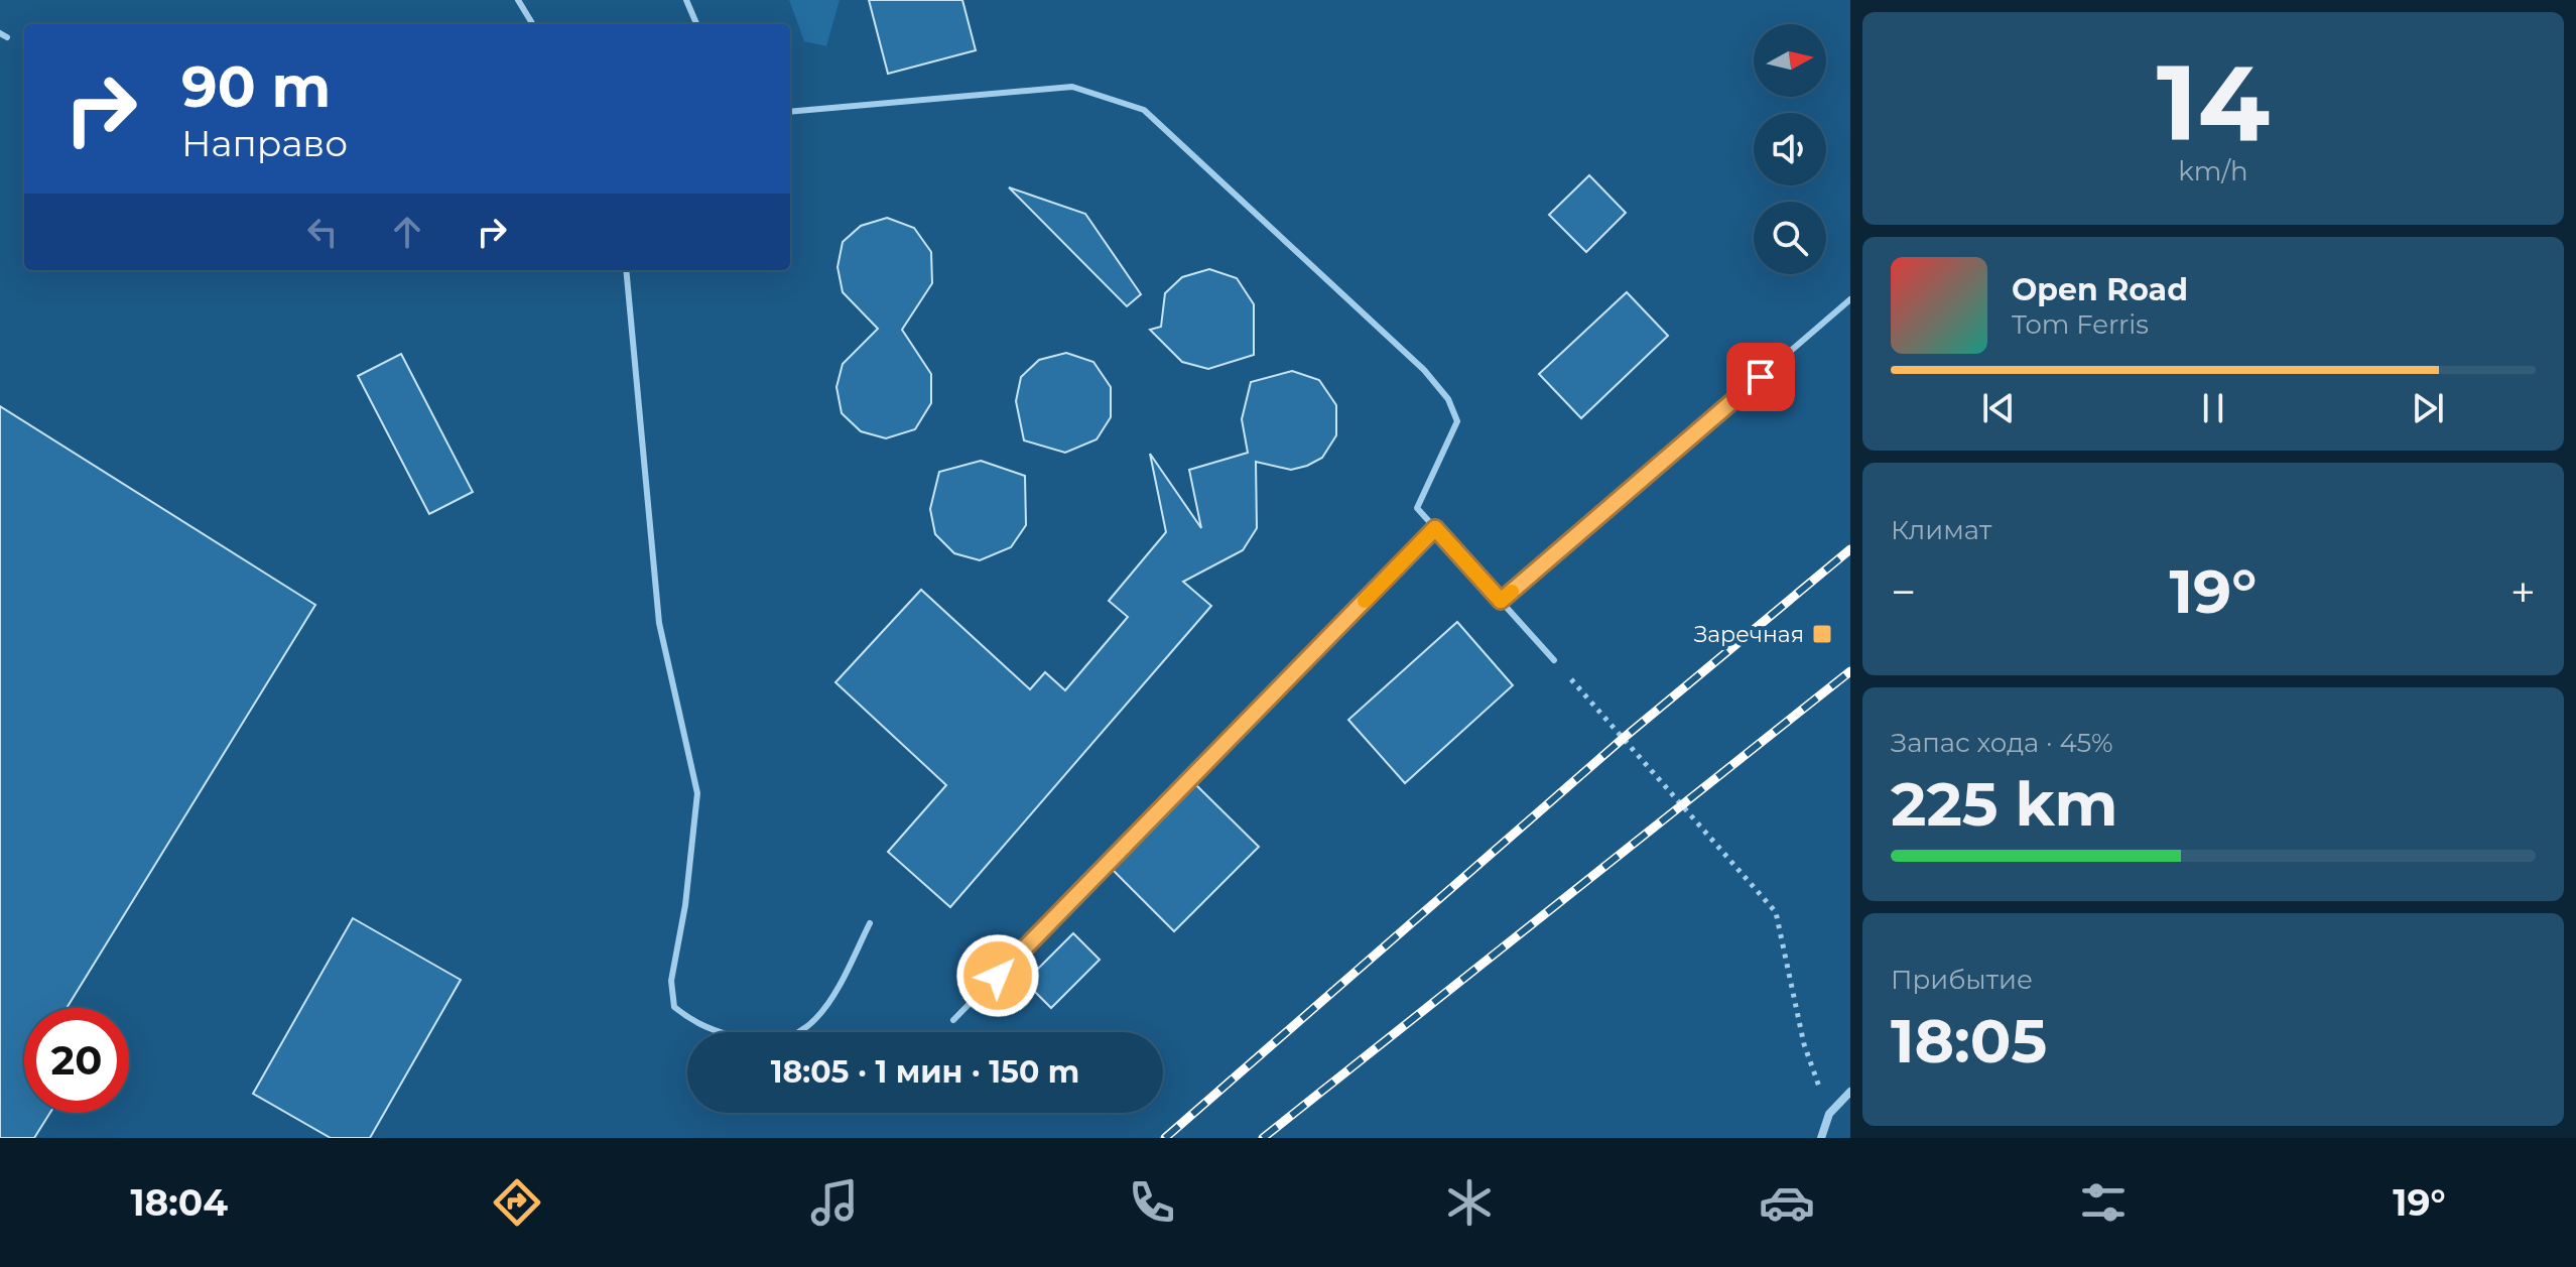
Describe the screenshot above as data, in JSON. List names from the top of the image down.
{
  "places": {
    "transit": ["Заречная"]
  },
  "north": "right",
  "page": {
    "tile": [
      ["14", "km/h"],
      "Климат",
      ["Запас хода · 45%", "225 km"],
      ["Прибытие", "18:05"]
    ],
    "turn": ["90 m", "Направо"],
    "song": ["Open Road", "Tom Ferris"],
    "heat": ["−", "19°", "+"],
    "limit": "20",
    "trip": "18:05 · 1 мин · 150 m",
    "tabs": ["18:04", "19°"]
  }
}
